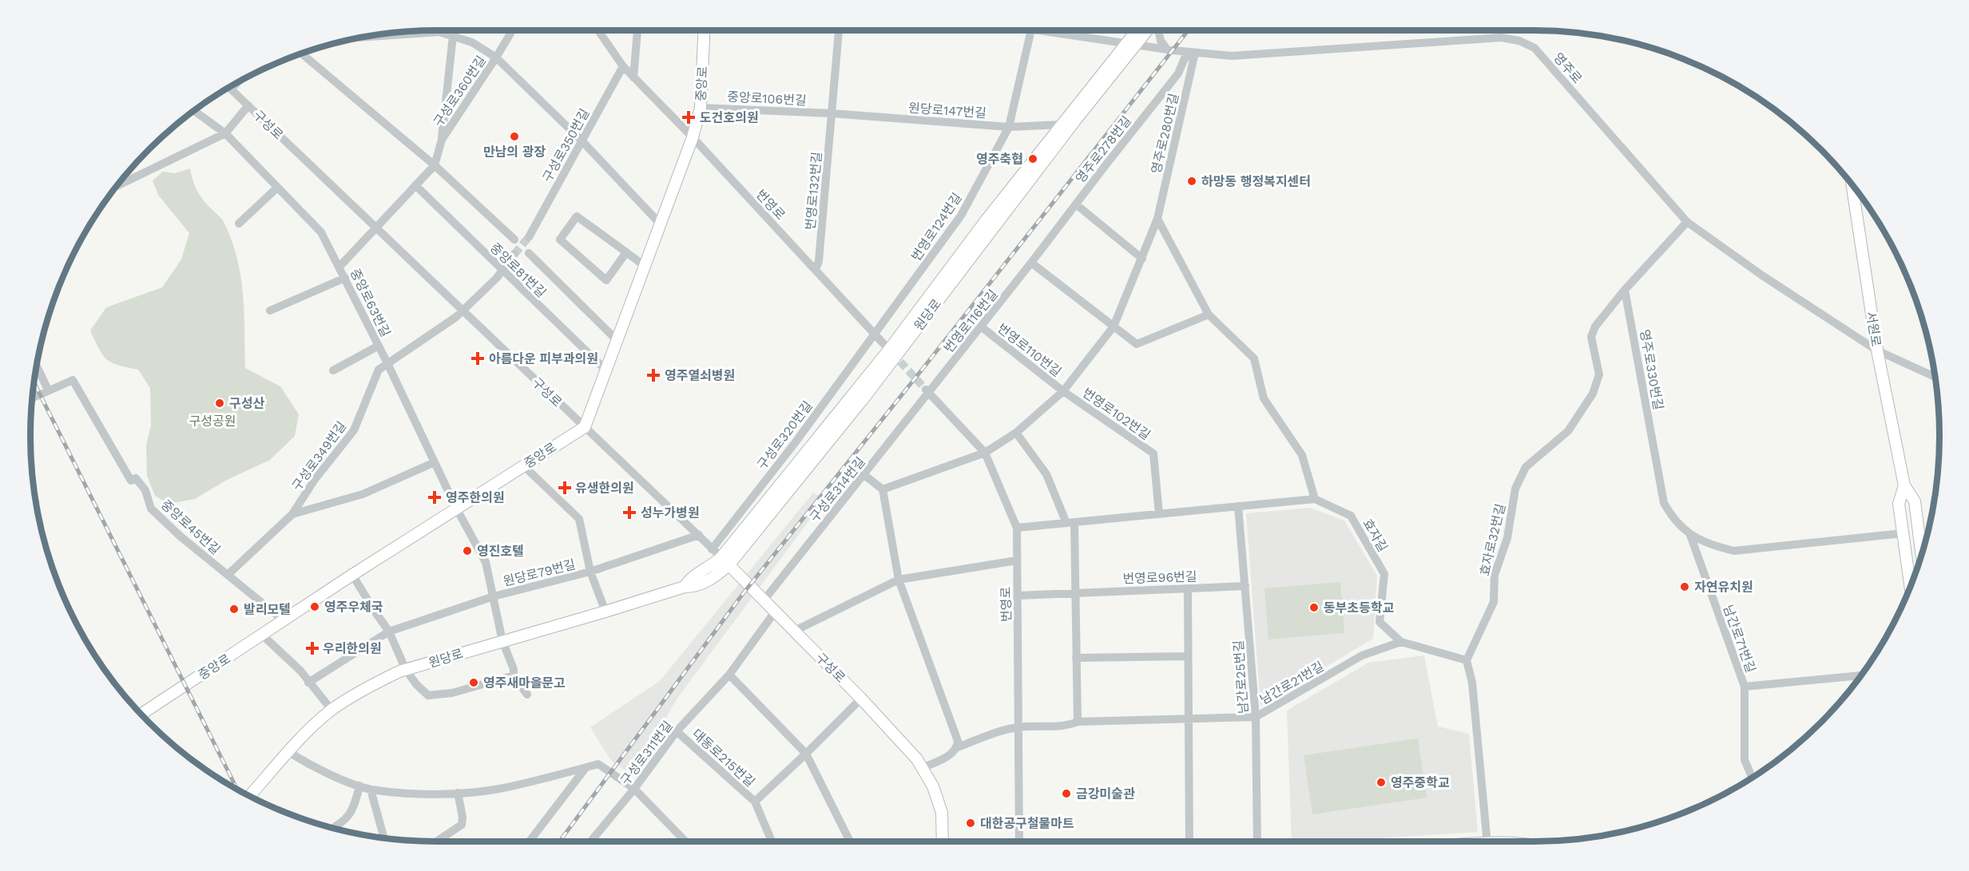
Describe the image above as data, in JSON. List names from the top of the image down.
{
  "streets": {
    "main road": [
      "중앙로",
      "구성로",
      "원당로",
      "서원로"
    ],
    "street": [
      "영주로",
      "구성로360번길",
      "중앙로106번길",
      "원당로147번길",
      "영주로280번길",
      "구성로350번길",
      "영주로278번길",
      "번영로132번길",
      "번영로",
      "번영로124번길",
      "중앙로81번길",
      "중앙로63번길",
      "번영로116번길",
      "번영로110번길",
      "영주로330번길",
      "번영로102번길",
      "구성로320번길",
      "구성로349번길",
      "구성로314번길",
      "중앙로45번길",
      "효자길",
      "효자로32번길",
      "원당로79번길",
      "번영로96번길",
      "남간로71번길",
      "남간로25번길",
      "남간로21번길",
      "구성로311번길",
      "대동로215번길"
    ]
  },
  "crossings": [
    ["영주로", "영주로280번길"],
    ["영주로", "영주로278번길"],
    ["영주로", "원당로"],
    ["영주로", "서원로"],
    ["중앙로", "중앙로106번길"],
    ["중앙로", "구성로"],
    ["중앙로", "번영로"],
    ["중앙로", "중앙로81번길"],
    ["중앙로", "중앙로63번길"],
    ["중앙로", "중앙로45번길"],
    ["구성로360번길", "구성로"],
    ["구성로360번길", "중앙로81번길"],
    ["중앙로106번길", "원당로147번길"],
    ["중앙로106번길", "번영로132번길"],
    ["원당로147번길", "번영로132번길"],
    ["원당로147번길", "번영로124번길"],
    ["원당로147번길", "원당로"],
    ["구성로", "원당로"],
    ["구성로", "구성로320번길"],
    ["구성로", "구성로349번길"],
    ["구성로", "구성로314번길"],
    ["구성로", "남간로21번길"],
    ["구성로", "구성로311번길"],
    ["영주로280번길", "영주로278번길"],
    ["영주로280번길", "번영로110번길"],
    ["구성로350번길", "번영로"],
    ["영주로278번길", "번영로116번길"],
    ["번영로132번길", "번영로"],
    ["번영로", "번영로124번길"],
    ["번영로", "원당로"],
    ["번영로", "번영로116번길"],
    ["번영로", "번영로110번길"],
    ["번영로", "구성로320번길"],
    ["번영로", "구성로314번길"],
    ["번영로", "번영로96번길"],
    ["번영로", "남간로21번길"],
    ["번영로124번길", "구성로320번길"],
    ["중앙로63번길", "원당로"],
    ["중앙로63번길", "구성로349번길"],
    ["중앙로63번길", "원당로79번길"],
    ["번영로116번길", "번영로110번길"],
    ["번영로116번길", "구성로314번길"],
    ["번영로110번길", "번영로102번길"],
    ["영주로330번길", "효자로32번길"],
    ["영주로330번길", "남간로71번길"],
    ["구성로349번길", "중앙로45번길"],
    ["효자길", "효자로32번길"],
    ["효자길", "남간로21번길"],
    ["번영로96번길", "남간로25번길"],
    ["남간로25번길", "남간로21번길"],
    ["구성로311번길", "대동로215번길"]
  ],
  "parks": ["구성공원"],
  "places": {
    "health": [
      "도건호의원",
      "아름다운 피부과의원",
      "영주열쇠병원",
      "유생한의원",
      "영주한의원",
      "성누가병원",
      "우리한의원"
    ],
    "other": [
      "만남의 광장",
      "영주축협",
      "하망동 행정복지센터",
      "구성산",
      "영진호텔",
      "자연유치원",
      "영주우체국",
      "동부초등학교",
      "발리모텔",
      "영주새마을문고",
      "영주중학교",
      "금강미술관",
      "대한공구철물마트"
    ]
  }
}
